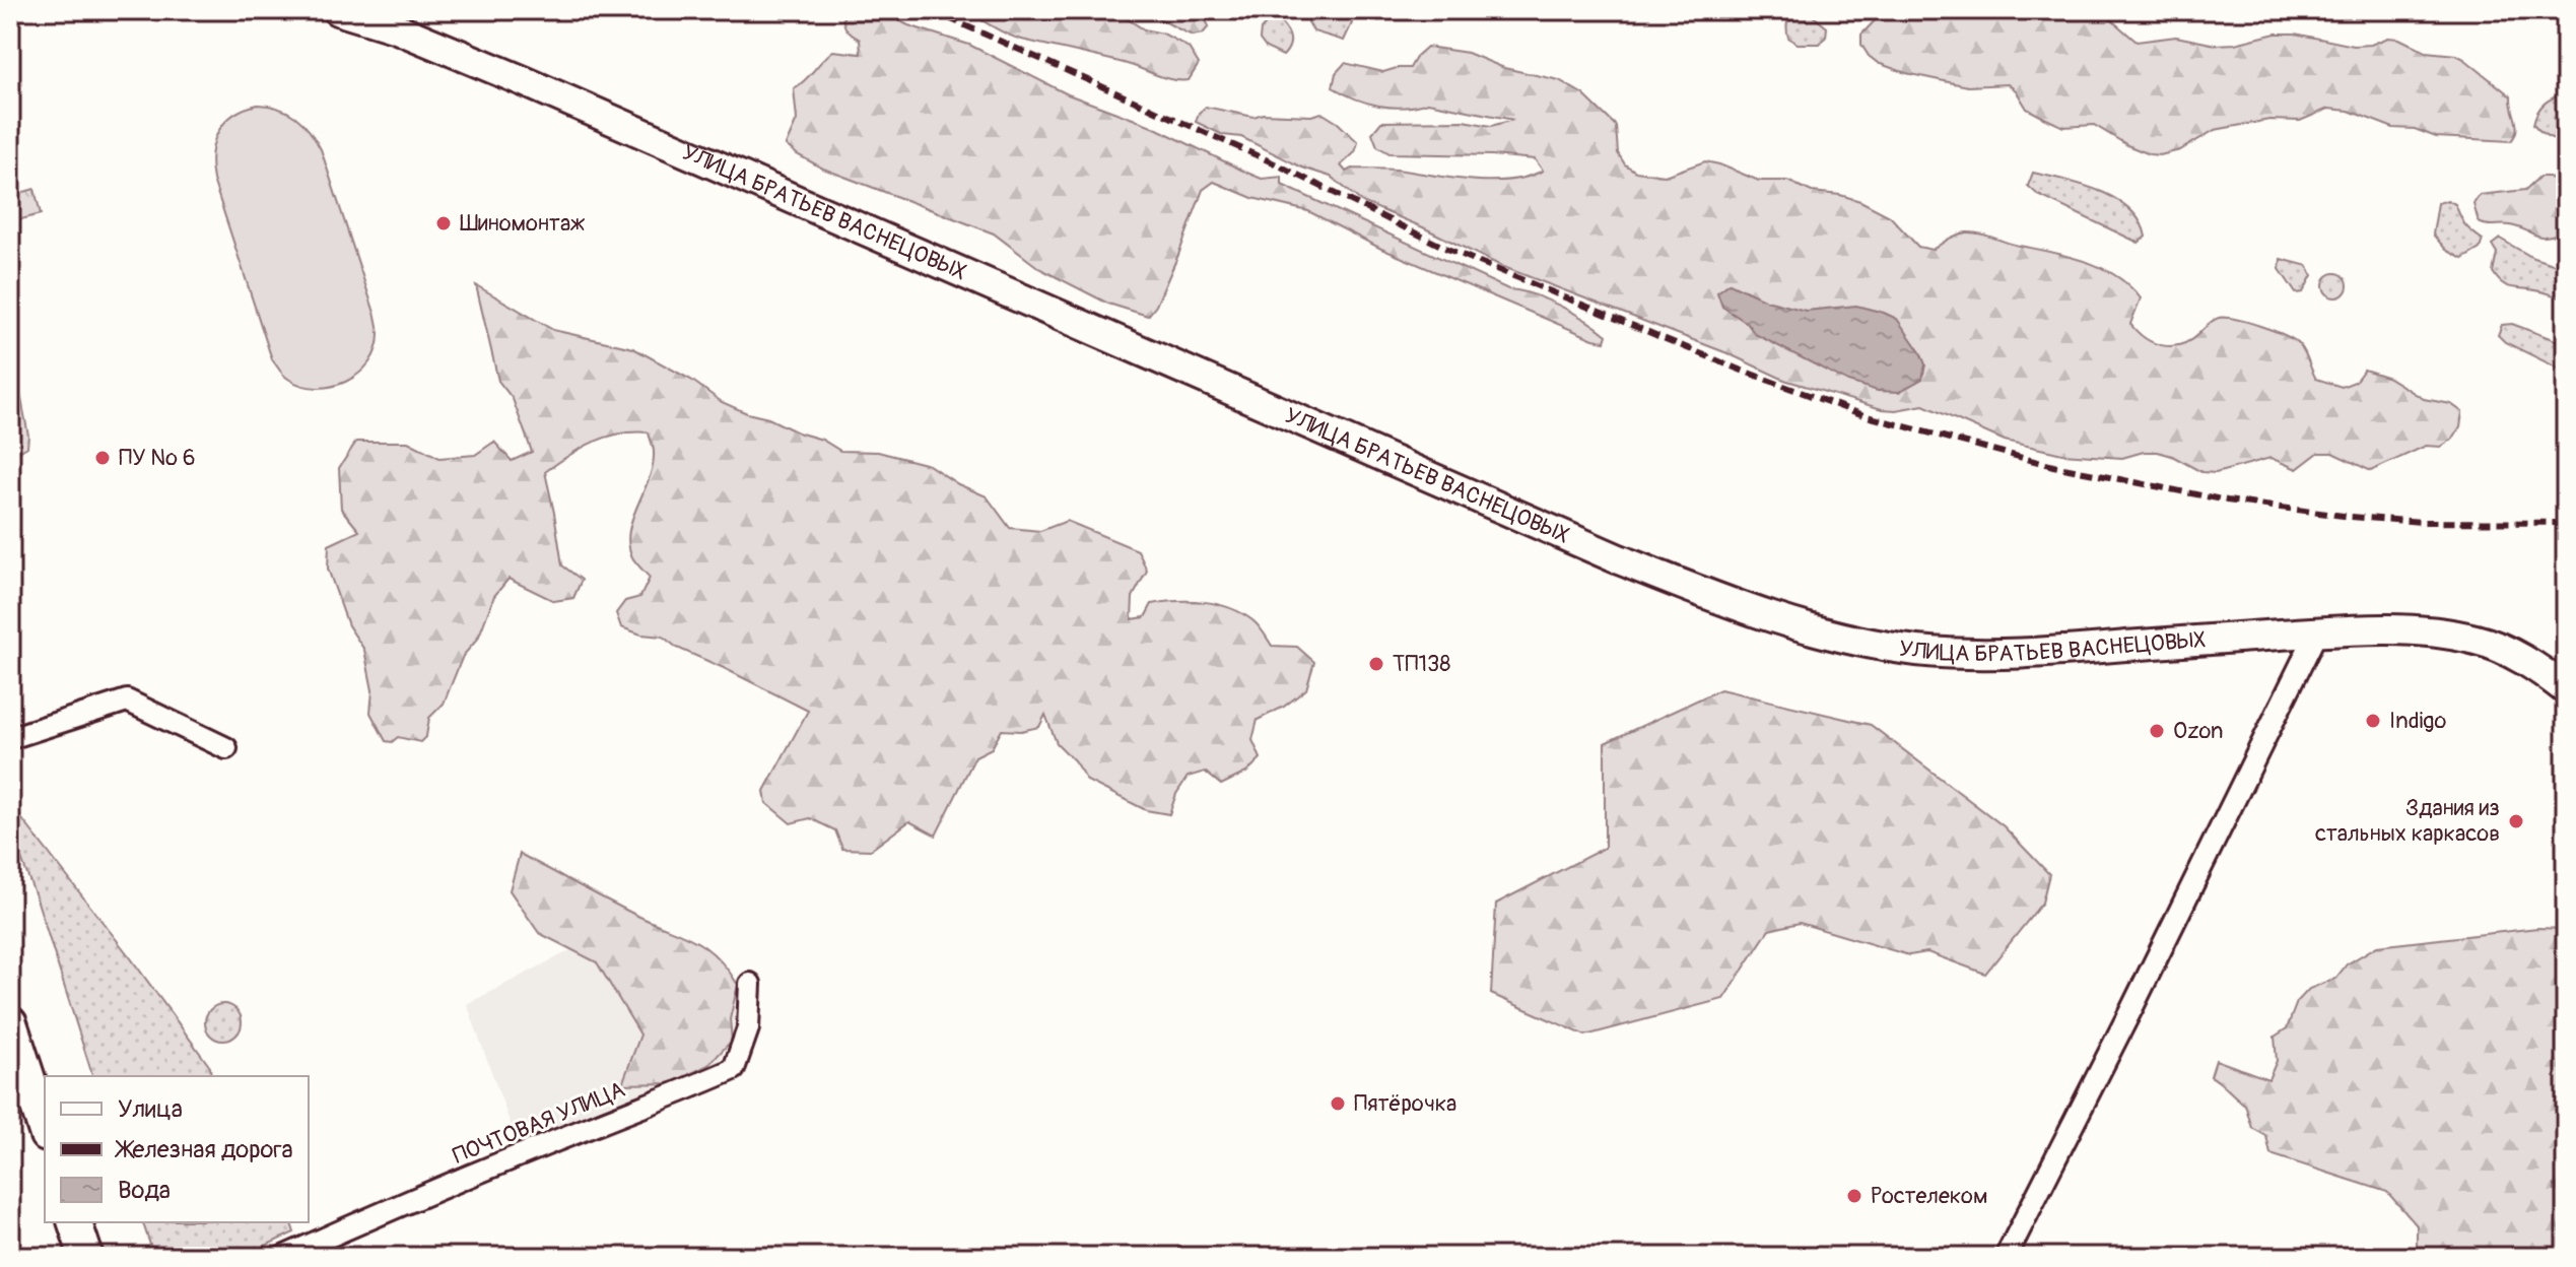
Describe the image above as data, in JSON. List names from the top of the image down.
{
  "streets": {
    "main road": ["УЛИЦА БРАТЬЕВ ВАСНЕЦОВЫХ"],
    "street": ["ПОЧТОВАЯ УЛИЦА"]
  },
  "places": [
    "Шиномонтаж",
    "ПУ № 6",
    "ТП138",
    "Indigo",
    "Ozon",
    "Здания из стальных каркасов",
    "Пятёрочка",
    "Ростелеком"
  ],
  "legend": ["Улица", "Железная дорога", "Вода"]
}
